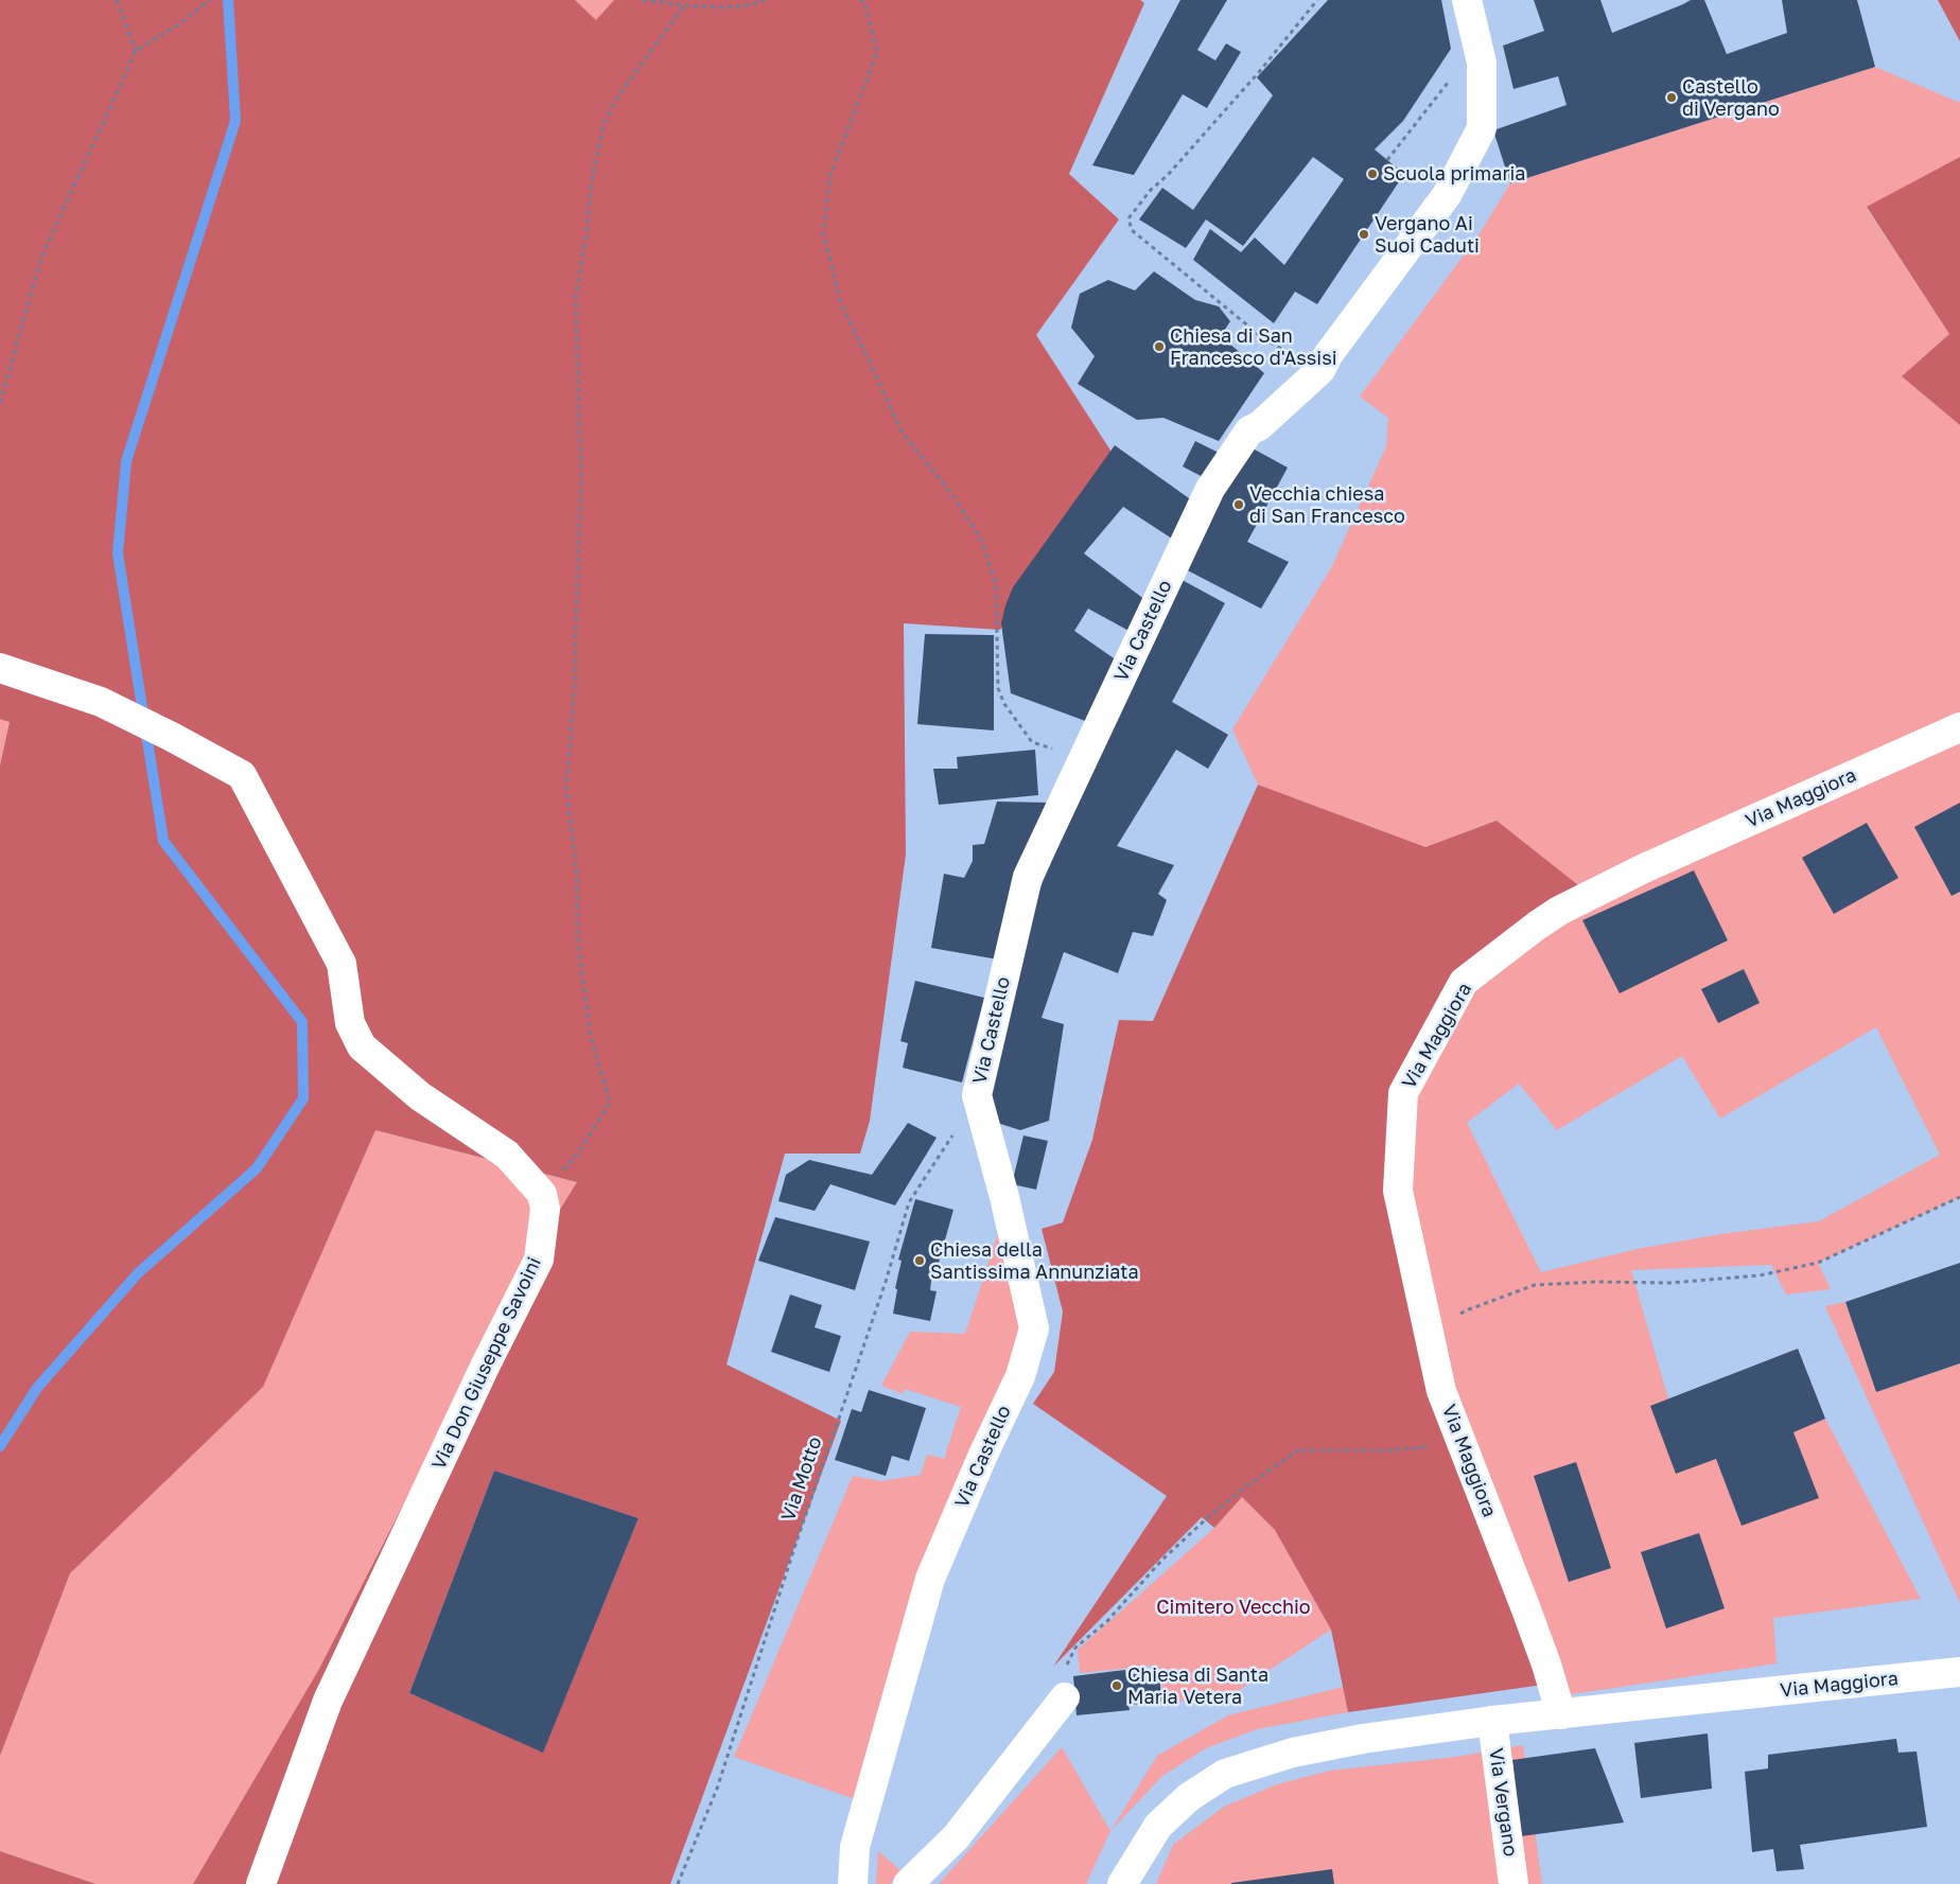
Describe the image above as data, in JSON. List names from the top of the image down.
{
  "streets": {
    "street": [
      "Via Castello",
      "Via Maggiora",
      "Via Don Giuseppe Savoini",
      "Via Vergano"
    ],
    "path": ["Via Motto"]
  },
  "crossings": [
    ["Via Castello", "Via Motto"],
    ["Via Maggiora", "Via Vergano"]
  ],
  "parks": ["Cimitero Vecchio"],
  "places": [
    "Castello di Vergano",
    "Scuola primaria",
    "Vergano Ai Suoi Caduti",
    "Chiesa di San Francesco d'Assisi",
    "Vecchia chiesa di San Francesco",
    "Chiesa della Santissima Annunziata",
    "Chiesa di Santa Maria Vetera"
  ]
}
